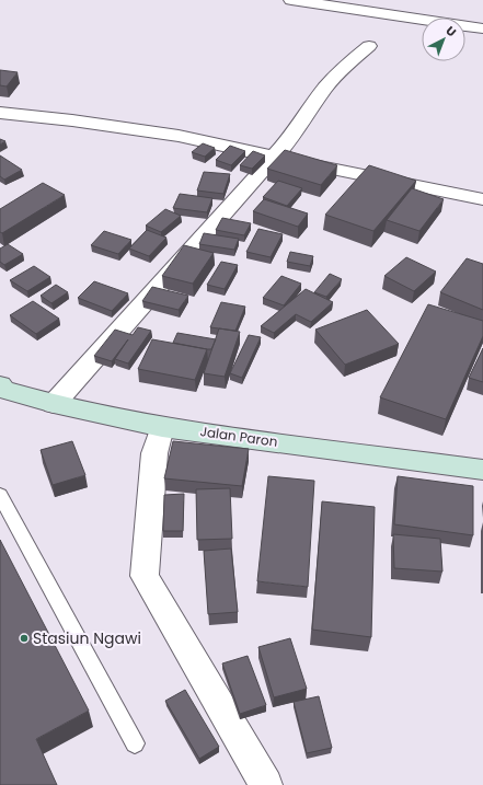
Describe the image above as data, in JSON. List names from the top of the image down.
{
  "streets": {
    "main road": ["Jalan Paron"]
  },
  "places": ["Stasiun Ngawi"],
  "north": "top right"
}
